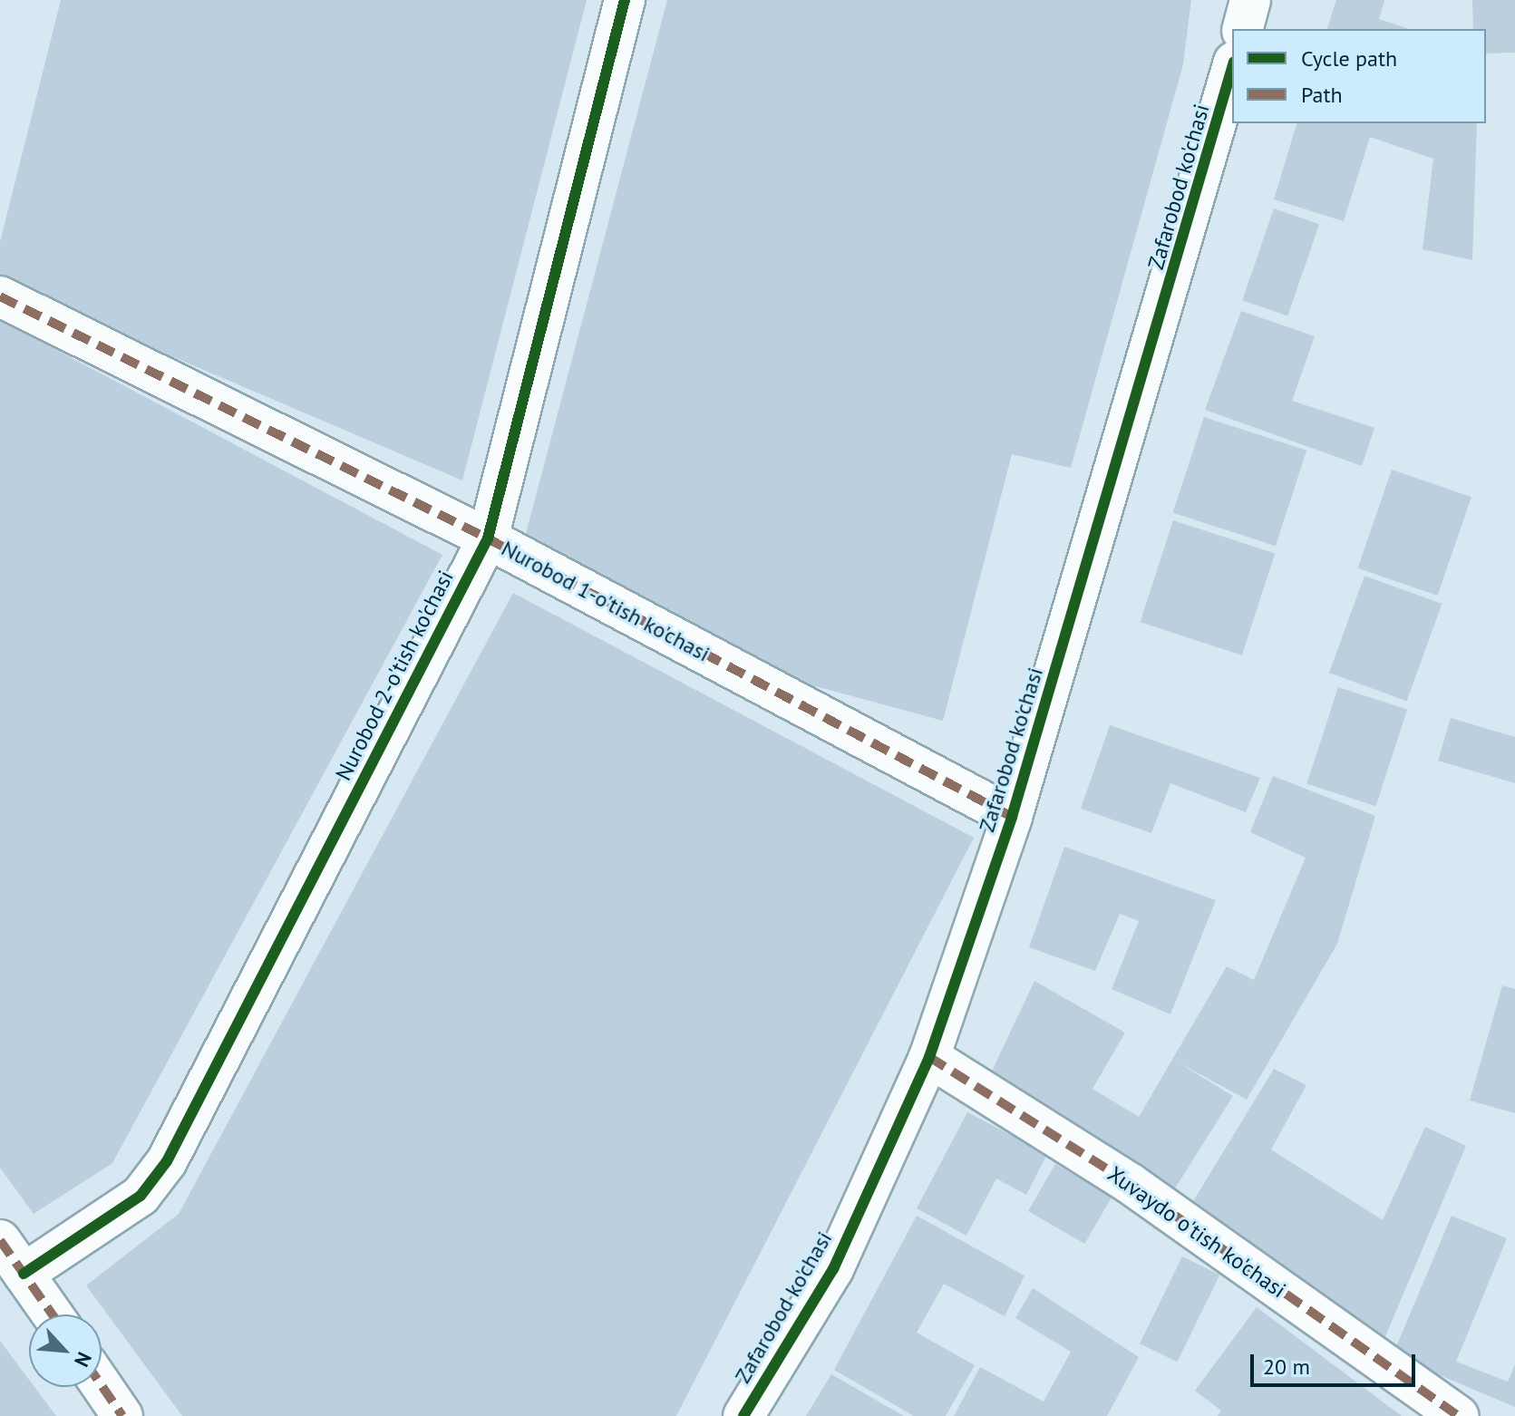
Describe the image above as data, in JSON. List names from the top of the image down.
{
  "streets": {
    "street": [
      "Zafarobod ko'chasi",
      "Nurobod 1-o'tish ko'chasi",
      "Nurobod 2-o'tish ko'chasi",
      "Xuvaydo o'tish ko'chasi"
    ]
  },
  "crossings": [
    ["Zafarobod ko'chasi", "Nurobod 1-o'tish ko'chasi"],
    ["Zafarobod ko'chasi", "Xuvaydo o'tish ko'chasi"],
    ["Nurobod 1-o'tish ko'chasi", "Nurobod 2-o'tish ko'chasi"]
  ],
  "legend": ["Cycle path", "Path"],
  "scale_bar": "20 m",
  "north": "bottom right"
}
